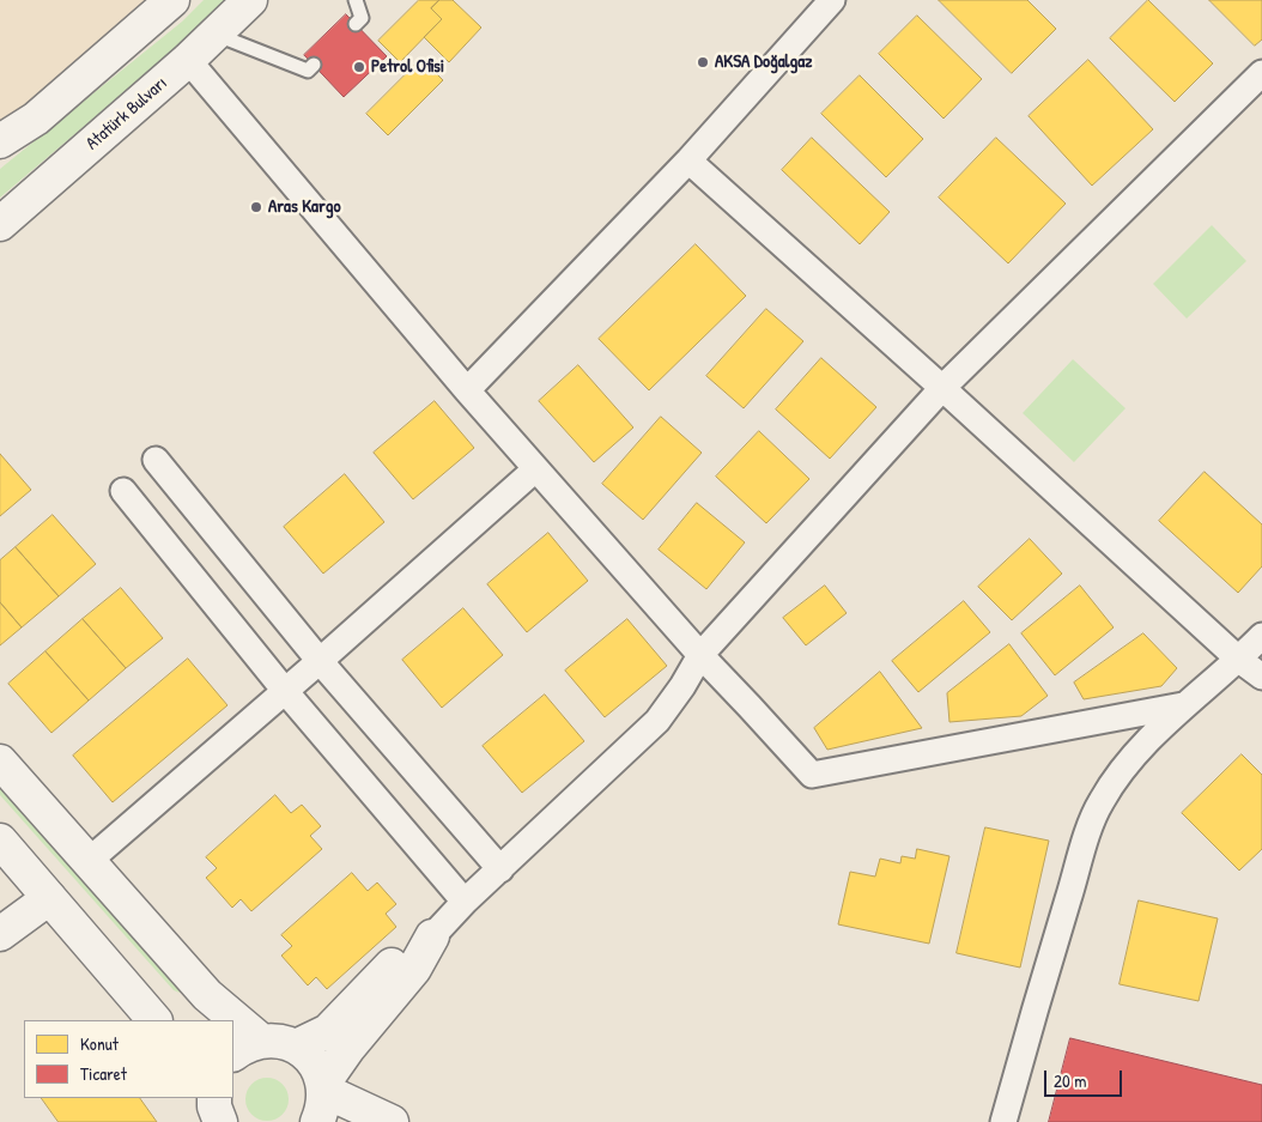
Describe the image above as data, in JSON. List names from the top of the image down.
{
  "streets": {
    "main road": ["Atatürk Bulvarı"]
  },
  "places": ["AKSA Doğalgaz", "Petrol Ofisi", "Aras Kargo"],
  "legend": ["Konut", "Ticaret"],
  "scale_bar": "20 m"
}
